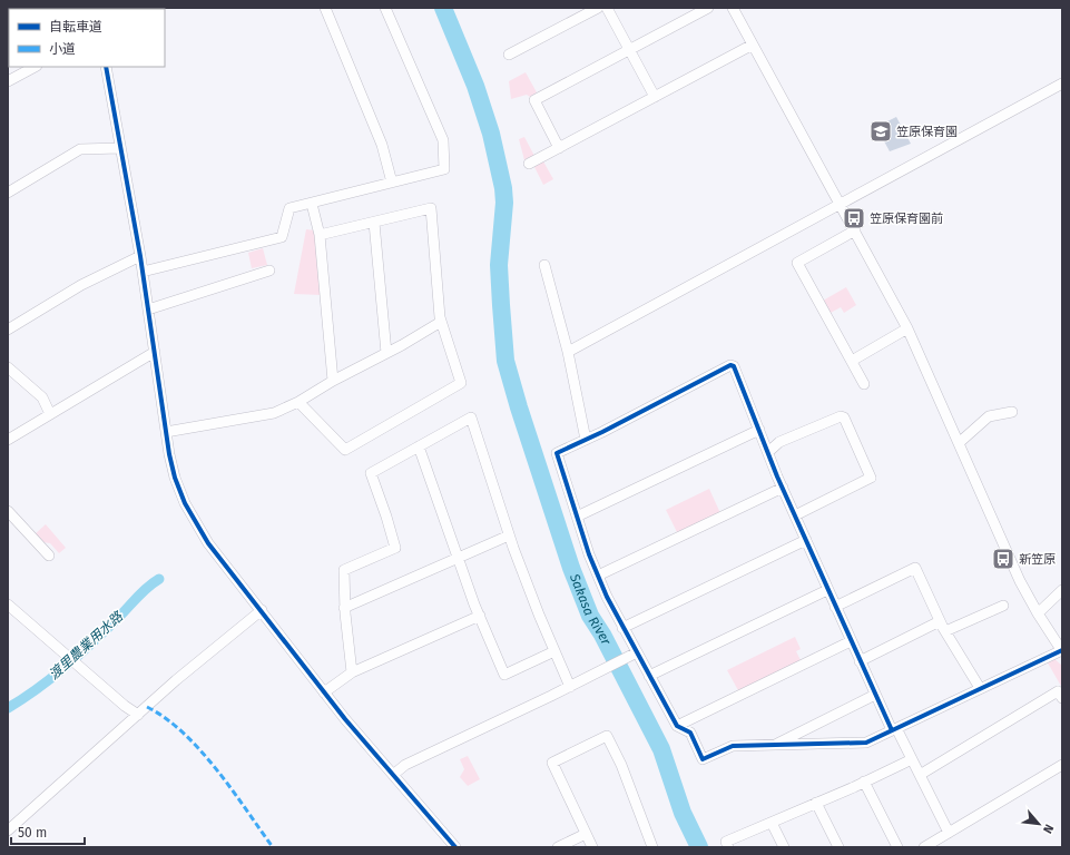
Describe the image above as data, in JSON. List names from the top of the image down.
{
  "water": ["Sakasa River", "渡里農業用水路"],
  "places": {
    "school or university": ["笠原保育園"],
    "bus stop": ["笠原保育園前", "新笠原"]
  },
  "legend": ["自転車道", "小道"],
  "scale_bar": "50 m",
  "north": "bottom right"
}
